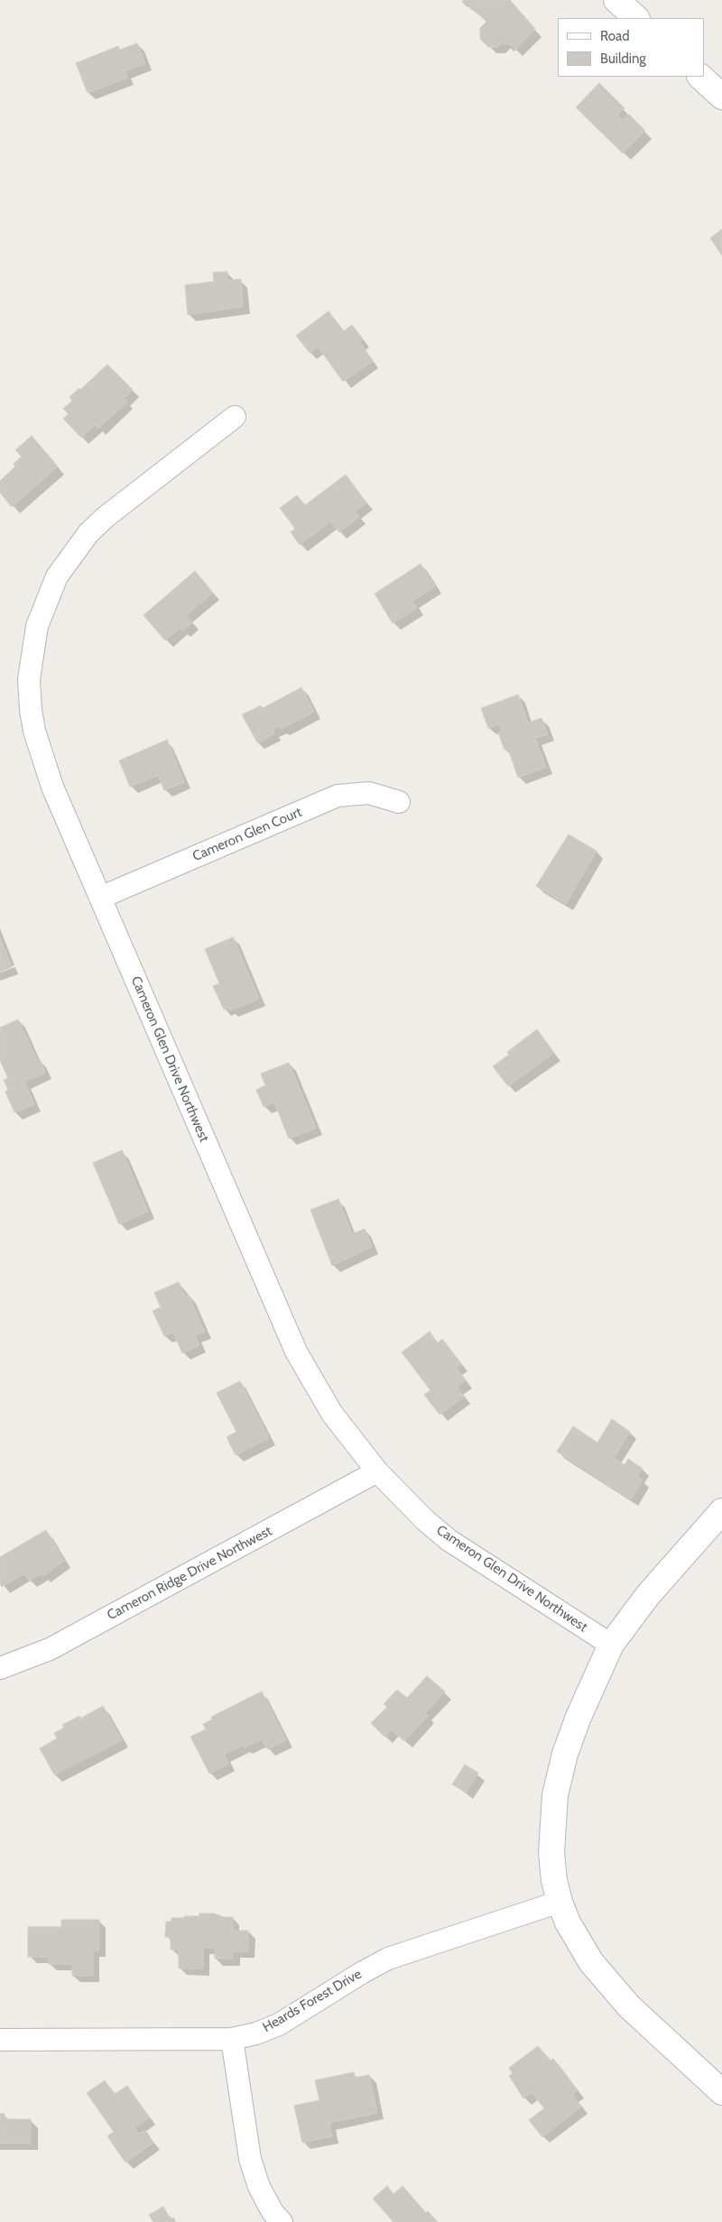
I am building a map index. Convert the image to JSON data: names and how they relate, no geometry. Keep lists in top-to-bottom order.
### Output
{
  "streets": {
    "street": [
      "Cameron Glen Court",
      "Cameron Glen Drive Northwest",
      "Cameron Ridge Drive Northwest",
      "Heards Forest Drive"
    ]
  },
  "crossings": [
    ["Cameron Glen Court", "Cameron Glen Drive Northwest"],
    ["Cameron Glen Drive Northwest", "Cameron Ridge Drive Northwest"]
  ],
  "legend": ["Road", "Building"]
}
